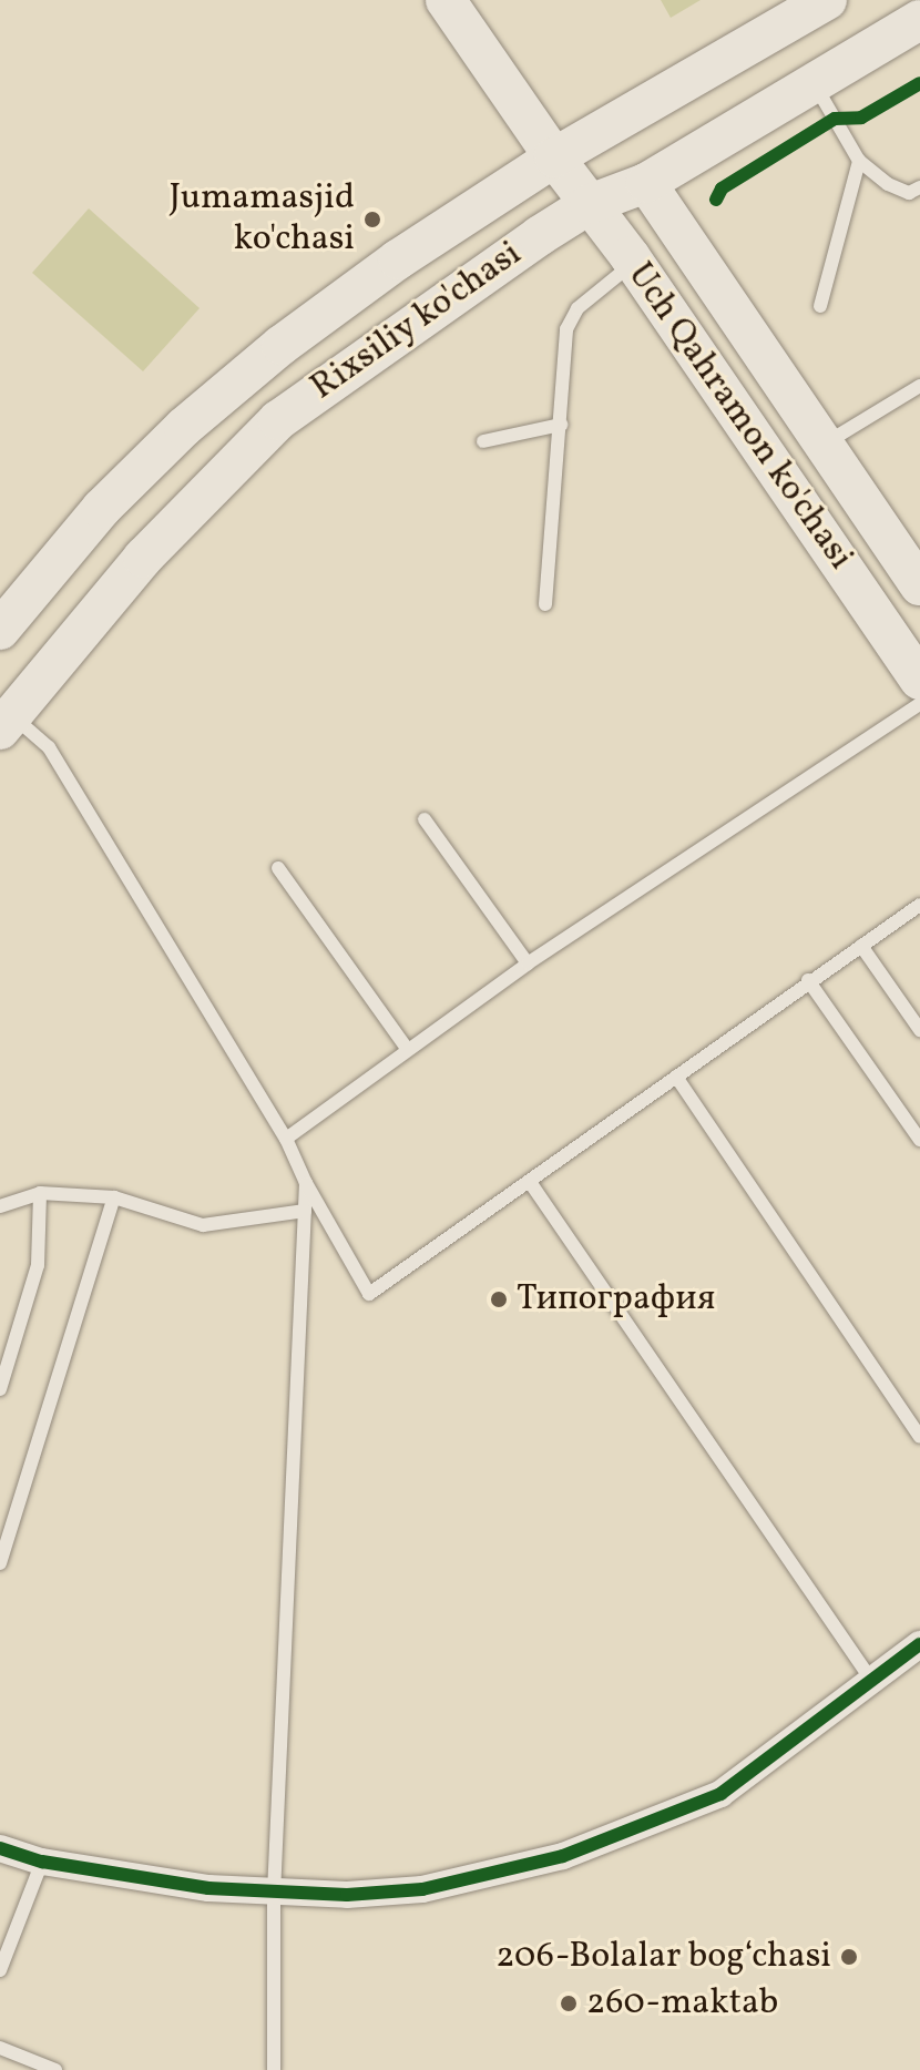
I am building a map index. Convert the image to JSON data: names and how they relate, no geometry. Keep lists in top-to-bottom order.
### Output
{
  "streets": {
    "main road": ["Rixsiliy ko'chasi", "Uch Qahramon ko'chasi"]
  },
  "crossings": [
    ["Rixsiliy ko'chasi", "Uch Qahramon ko'chasi"]
  ],
  "places": [
    "Jumamasjid ko'chasi",
    "Типография",
    "206-Bolalar bogʻchasi",
    "260-maktab"
  ]
}
